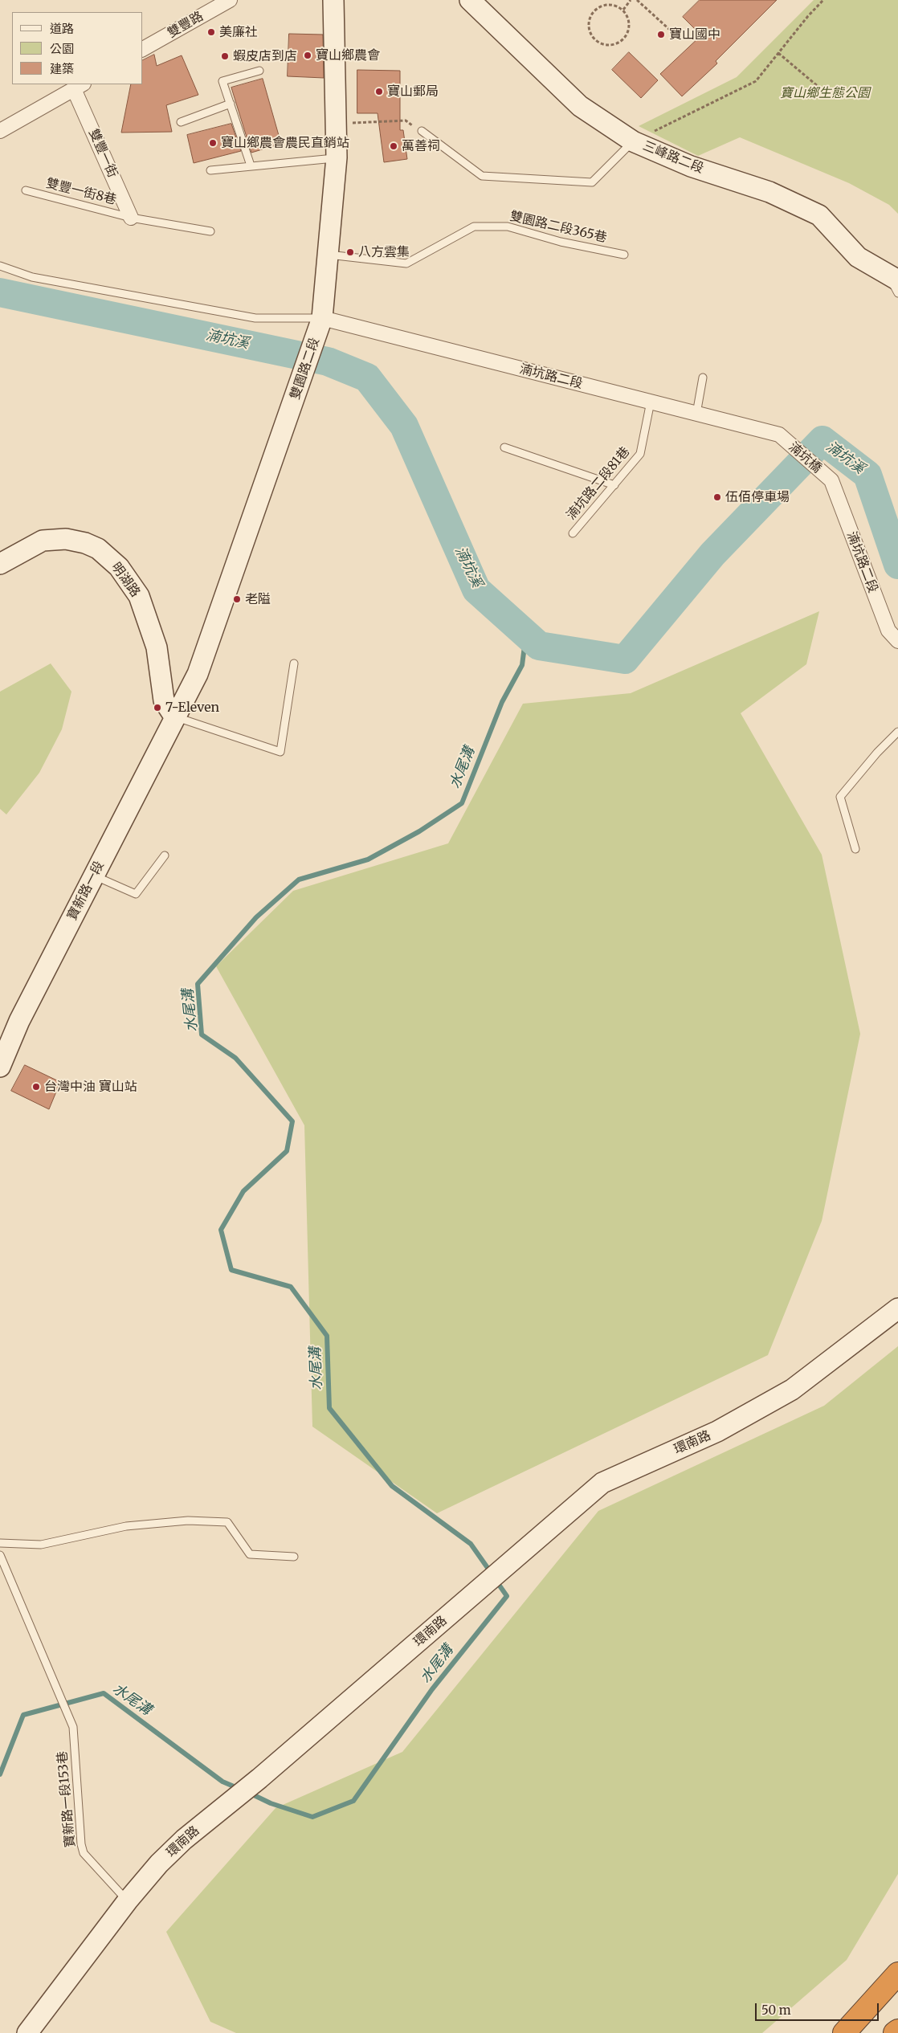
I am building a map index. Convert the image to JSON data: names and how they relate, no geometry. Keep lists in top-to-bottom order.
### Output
{
  "streets": {
    "street": [
      "雙豐路",
      "雙豐一街",
      "三峰路二段",
      "雙園路二段",
      "湳坑路二段",
      "湳坑橋",
      "明湖路",
      "寶新路一段",
      "環南路"
    ],
    "lane": [
      "雙豐一街8巷",
      "雙園路二段365巷",
      "湳坑路二段81巷",
      "寶新路一段153巷"
    ]
  },
  "crossings": [
    ["雙豐一街", "雙豐一街8巷"],
    ["雙園路二段365巷", "雙園路二段"],
    ["雙園路二段", "湳坑路二段"],
    ["雙園路二段", "明湖路"],
    ["雙園路二段", "寶新路一段"],
    ["湳坑路二段", "湳坑橋"],
    ["湳坑路二段", "湳坑路二段81巷"],
    ["明湖路", "寶新路一段"],
    ["環南路", "寶新路一段153巷"]
  ],
  "water": ["湳坑溪", "水尾溝"],
  "parks": ["寶山鄉生態公園"],
  "places": [
    "美廉社",
    "寶山國中",
    "寶山鄉農會",
    "蝦皮店到店",
    "寶山郵局",
    "寶山鄉農會農民直銷站",
    "萬善祠",
    "八方雲集",
    "伍佰停車場",
    "老隘",
    "7-Eleven",
    "台灣中油 寶山站"
  ],
  "legend": ["道路", "公園", "建築"],
  "scale_bar": "50 m"
}
